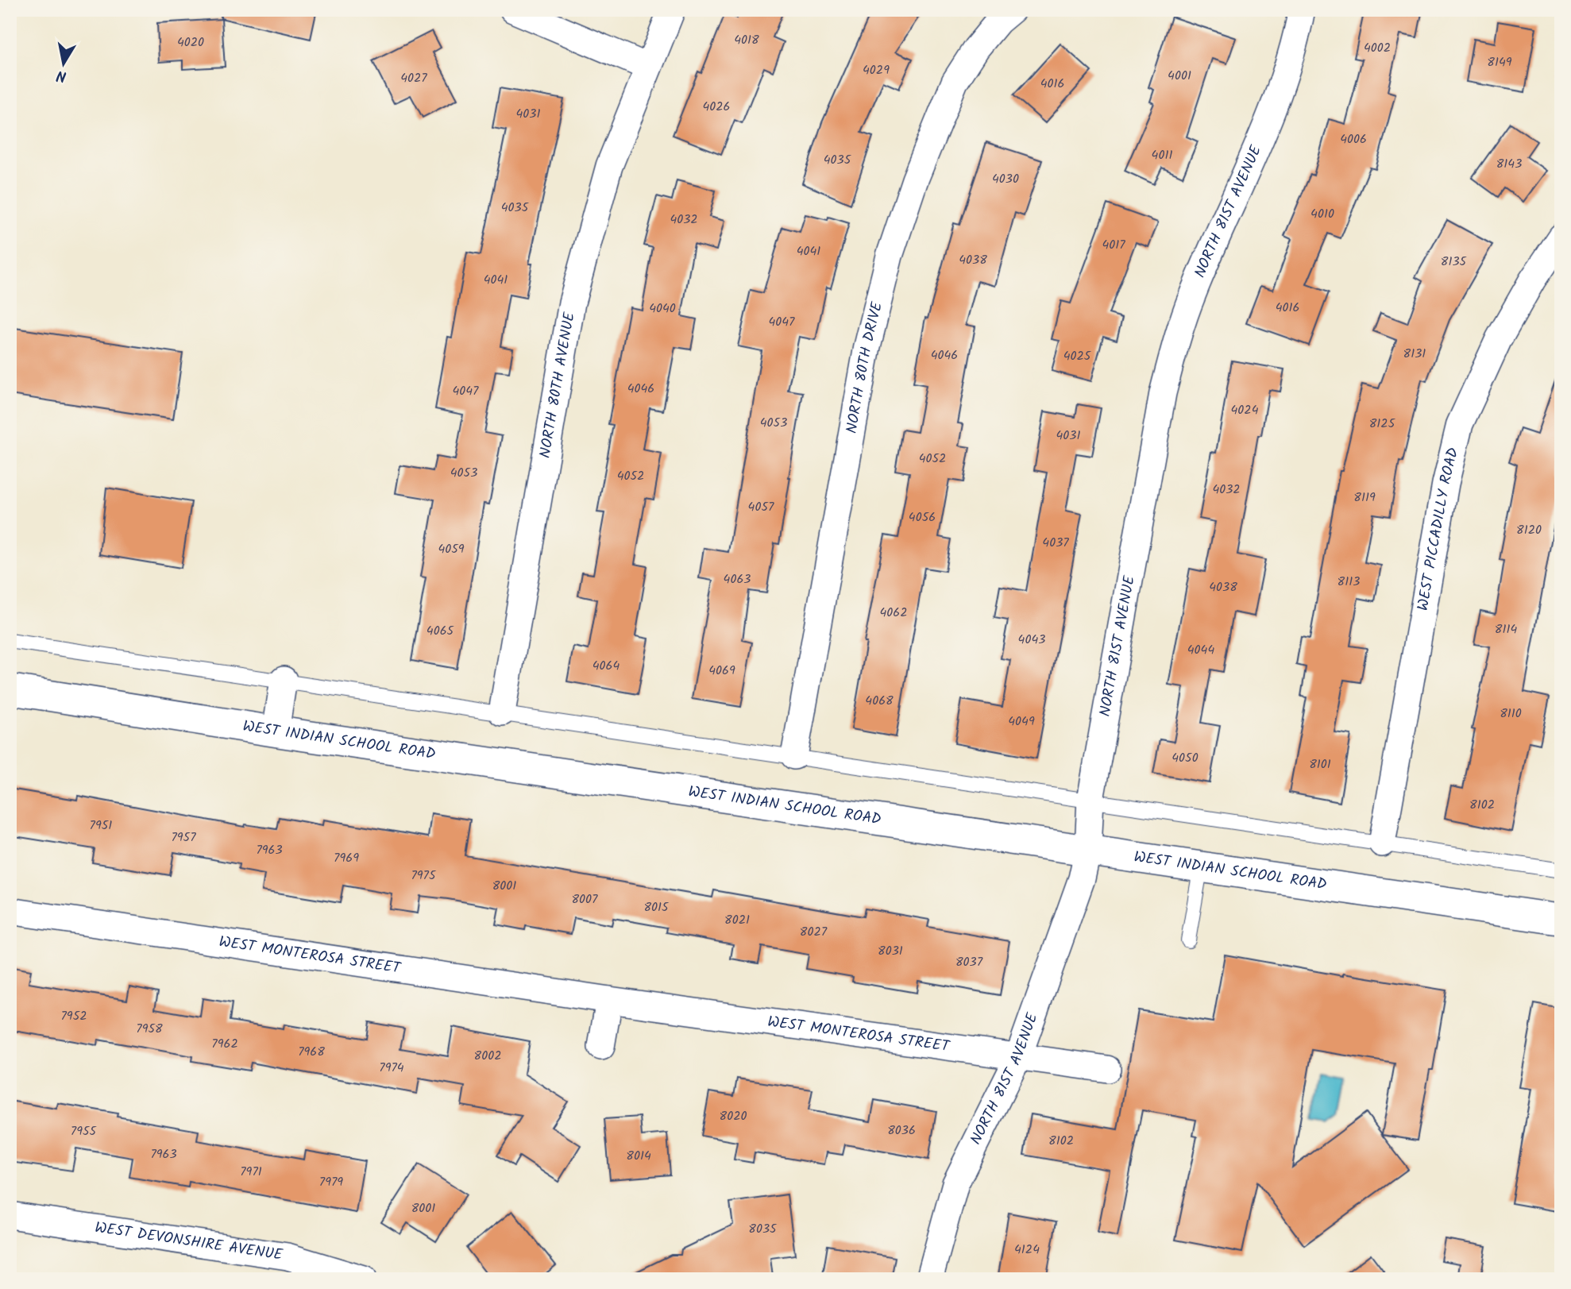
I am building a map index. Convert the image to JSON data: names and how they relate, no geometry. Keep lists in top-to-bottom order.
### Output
{
  "streets": {
    "main road": ["WEST INDIAN SCHOOL ROAD"],
    "street": [
      "NORTH 81ST AVENUE",
      "NORTH 80TH DRIVE",
      "NORTH 80TH AVENUE",
      "WEST PICCADILLY ROAD",
      "WEST MONTEROSA STREET",
      "WEST DEVONSHIRE AVENUE"
    ]
  },
  "crossings": [
    ["NORTH 81ST AVENUE", "WEST INDIAN SCHOOL ROAD"],
    ["NORTH 81ST AVENUE", "WEST MONTEROSA STREET"]
  ],
  "house_numbers": [
    "4018",
    "4020",
    "4002",
    "8149",
    "4029",
    "4001",
    "4027",
    "4016",
    "4026",
    "4031",
    "4006",
    "4011",
    "4035",
    "8143",
    "4030",
    "4035",
    "4010",
    "4032",
    "4017",
    "4041",
    "4038",
    "8135",
    "4041",
    "4016",
    "4040",
    "4047",
    "8131",
    "4046",
    "4025",
    "4046",
    "4047",
    "4024",
    "4053",
    "8125",
    "4031",
    "4052",
    "4053",
    "4052",
    "4032",
    "8119",
    "4057",
    "4056",
    "8120",
    "4037",
    "4059",
    "4063",
    "8113",
    "4038",
    "4062",
    "8114",
    "4065",
    "4043",
    "4044",
    "4064",
    "4069",
    "4068",
    "8110",
    "4049",
    "4050",
    "8101",
    "8102",
    "7951",
    "7957",
    "7963",
    "7969",
    "7975",
    "8001",
    "8007",
    "8015",
    "8021",
    "8027",
    "8031",
    "8037",
    "7952",
    "7958",
    "7962",
    "7968",
    "8002",
    "7974",
    "8020",
    "8036",
    "7955",
    "8102",
    "7963",
    "8014",
    "7971",
    "7979",
    "8001",
    "8035",
    "4124"
  ],
  "north": "bottom"
}
